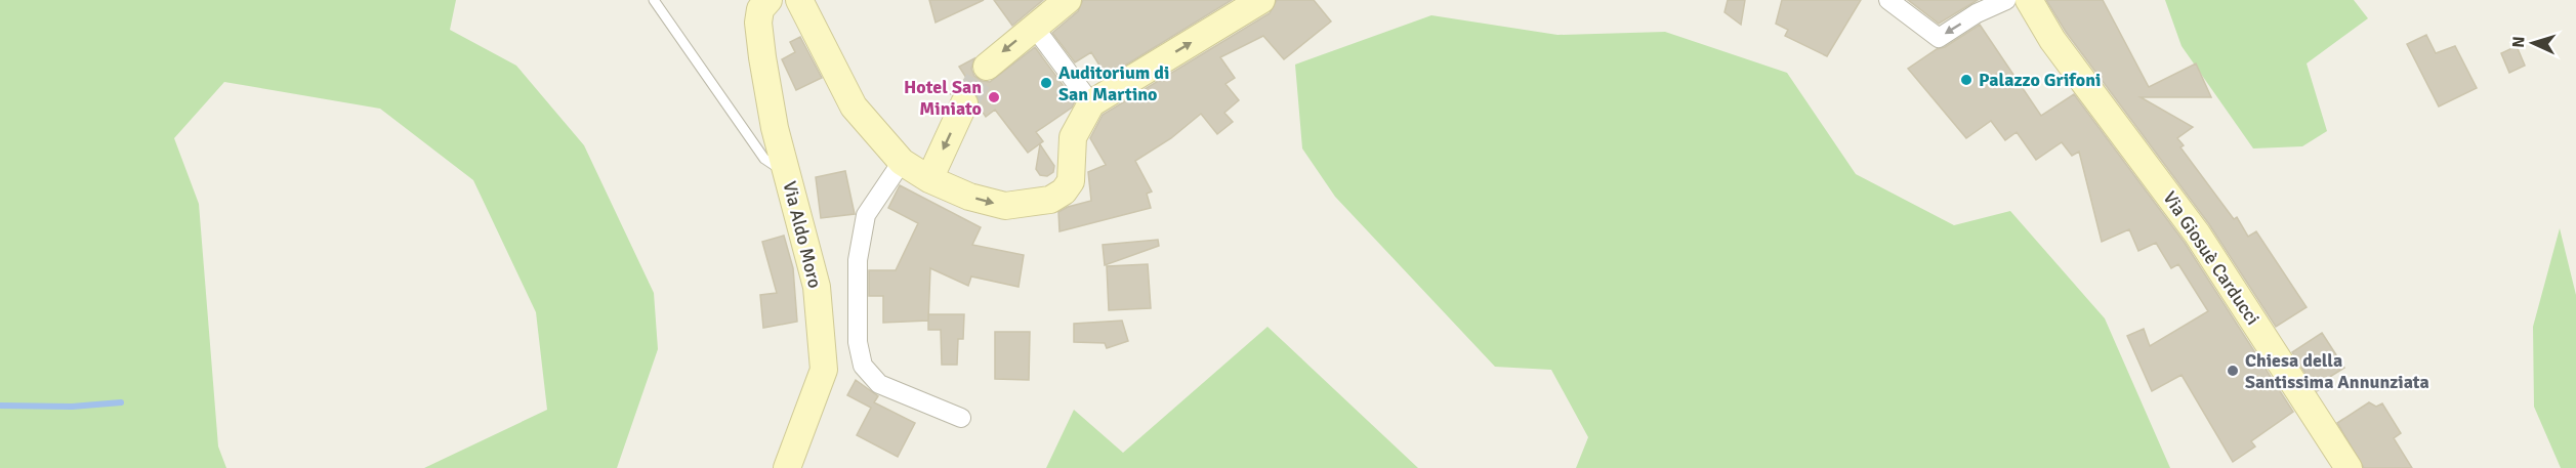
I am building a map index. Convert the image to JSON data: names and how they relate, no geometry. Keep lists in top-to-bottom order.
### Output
{
  "streets": {
    "main road": ["Via Aldo Moro", "Via Giosuè Carducci"]
  },
  "places": [
    "Palazzo Grifoni",
    "Auditorium di San Martino",
    "Hotel San Miniato",
    "Chiesa della Santissima Annunziata"
  ],
  "north": "left"
}
